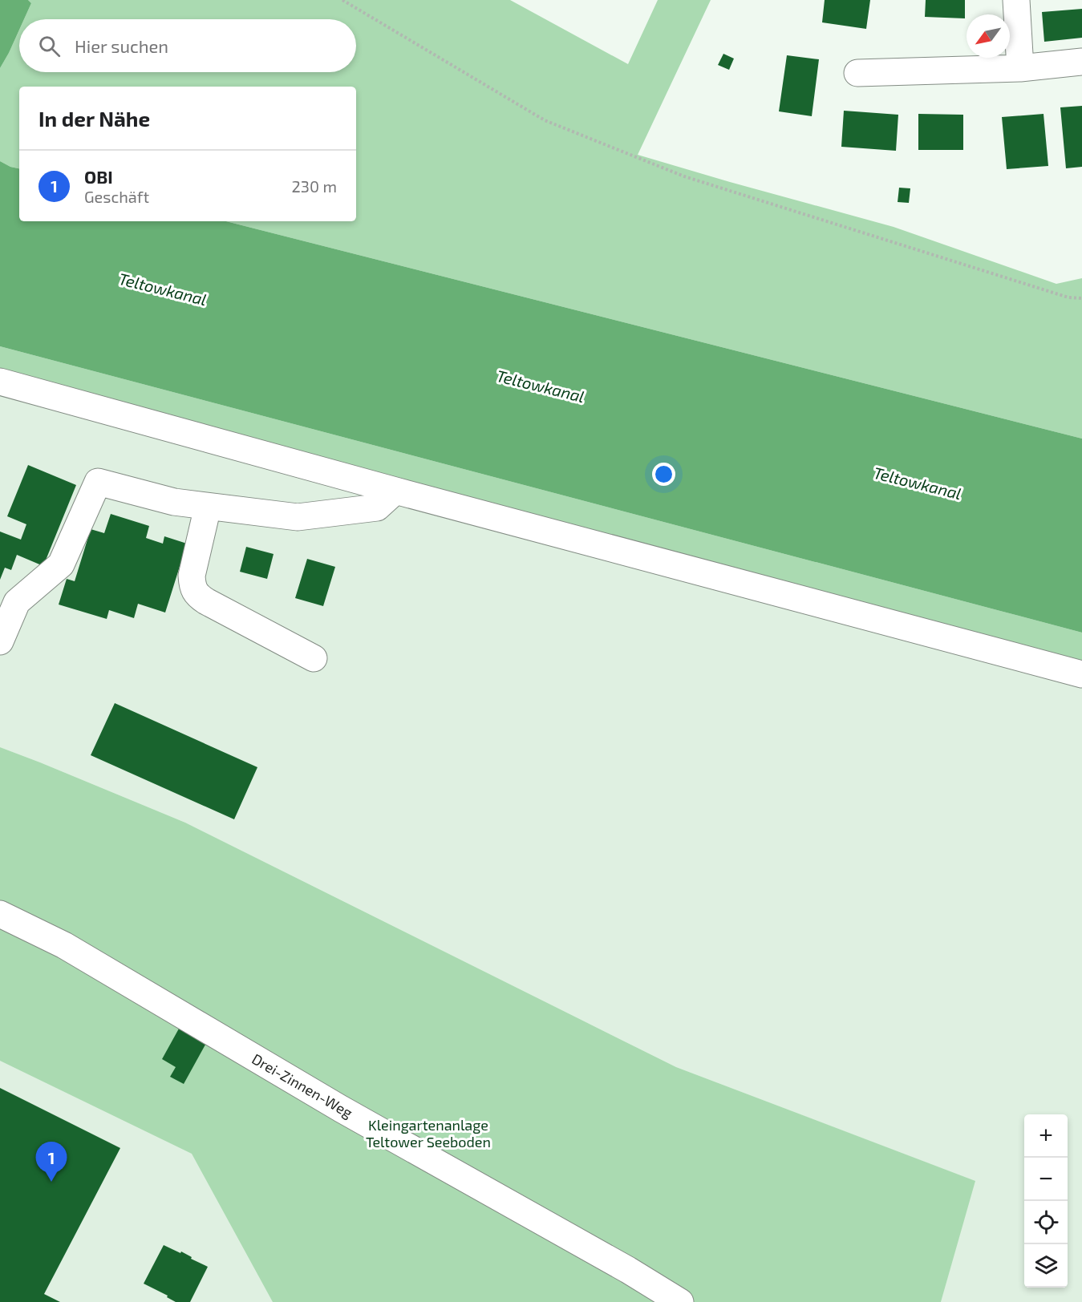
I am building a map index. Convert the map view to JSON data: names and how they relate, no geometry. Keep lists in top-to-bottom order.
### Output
{
  "streets": {
    "street": ["Drei-Zinnen-Weg"]
  },
  "water": ["Teltowkanal"],
  "parks": ["Kleingartenanlage Teltower Seeboden"],
  "north": "bottom left",
  "page": {
    "search": "Hier suchen",
    "heading": "In der Nähe",
    "list": [
      {
        "mark": "1",
        "name": "OBI",
        "note": "Geschäft",
        "value": "230 m"
      }
    ],
    "map_buttons": ["+", "−"],
    "pins": "1"
  }
}
